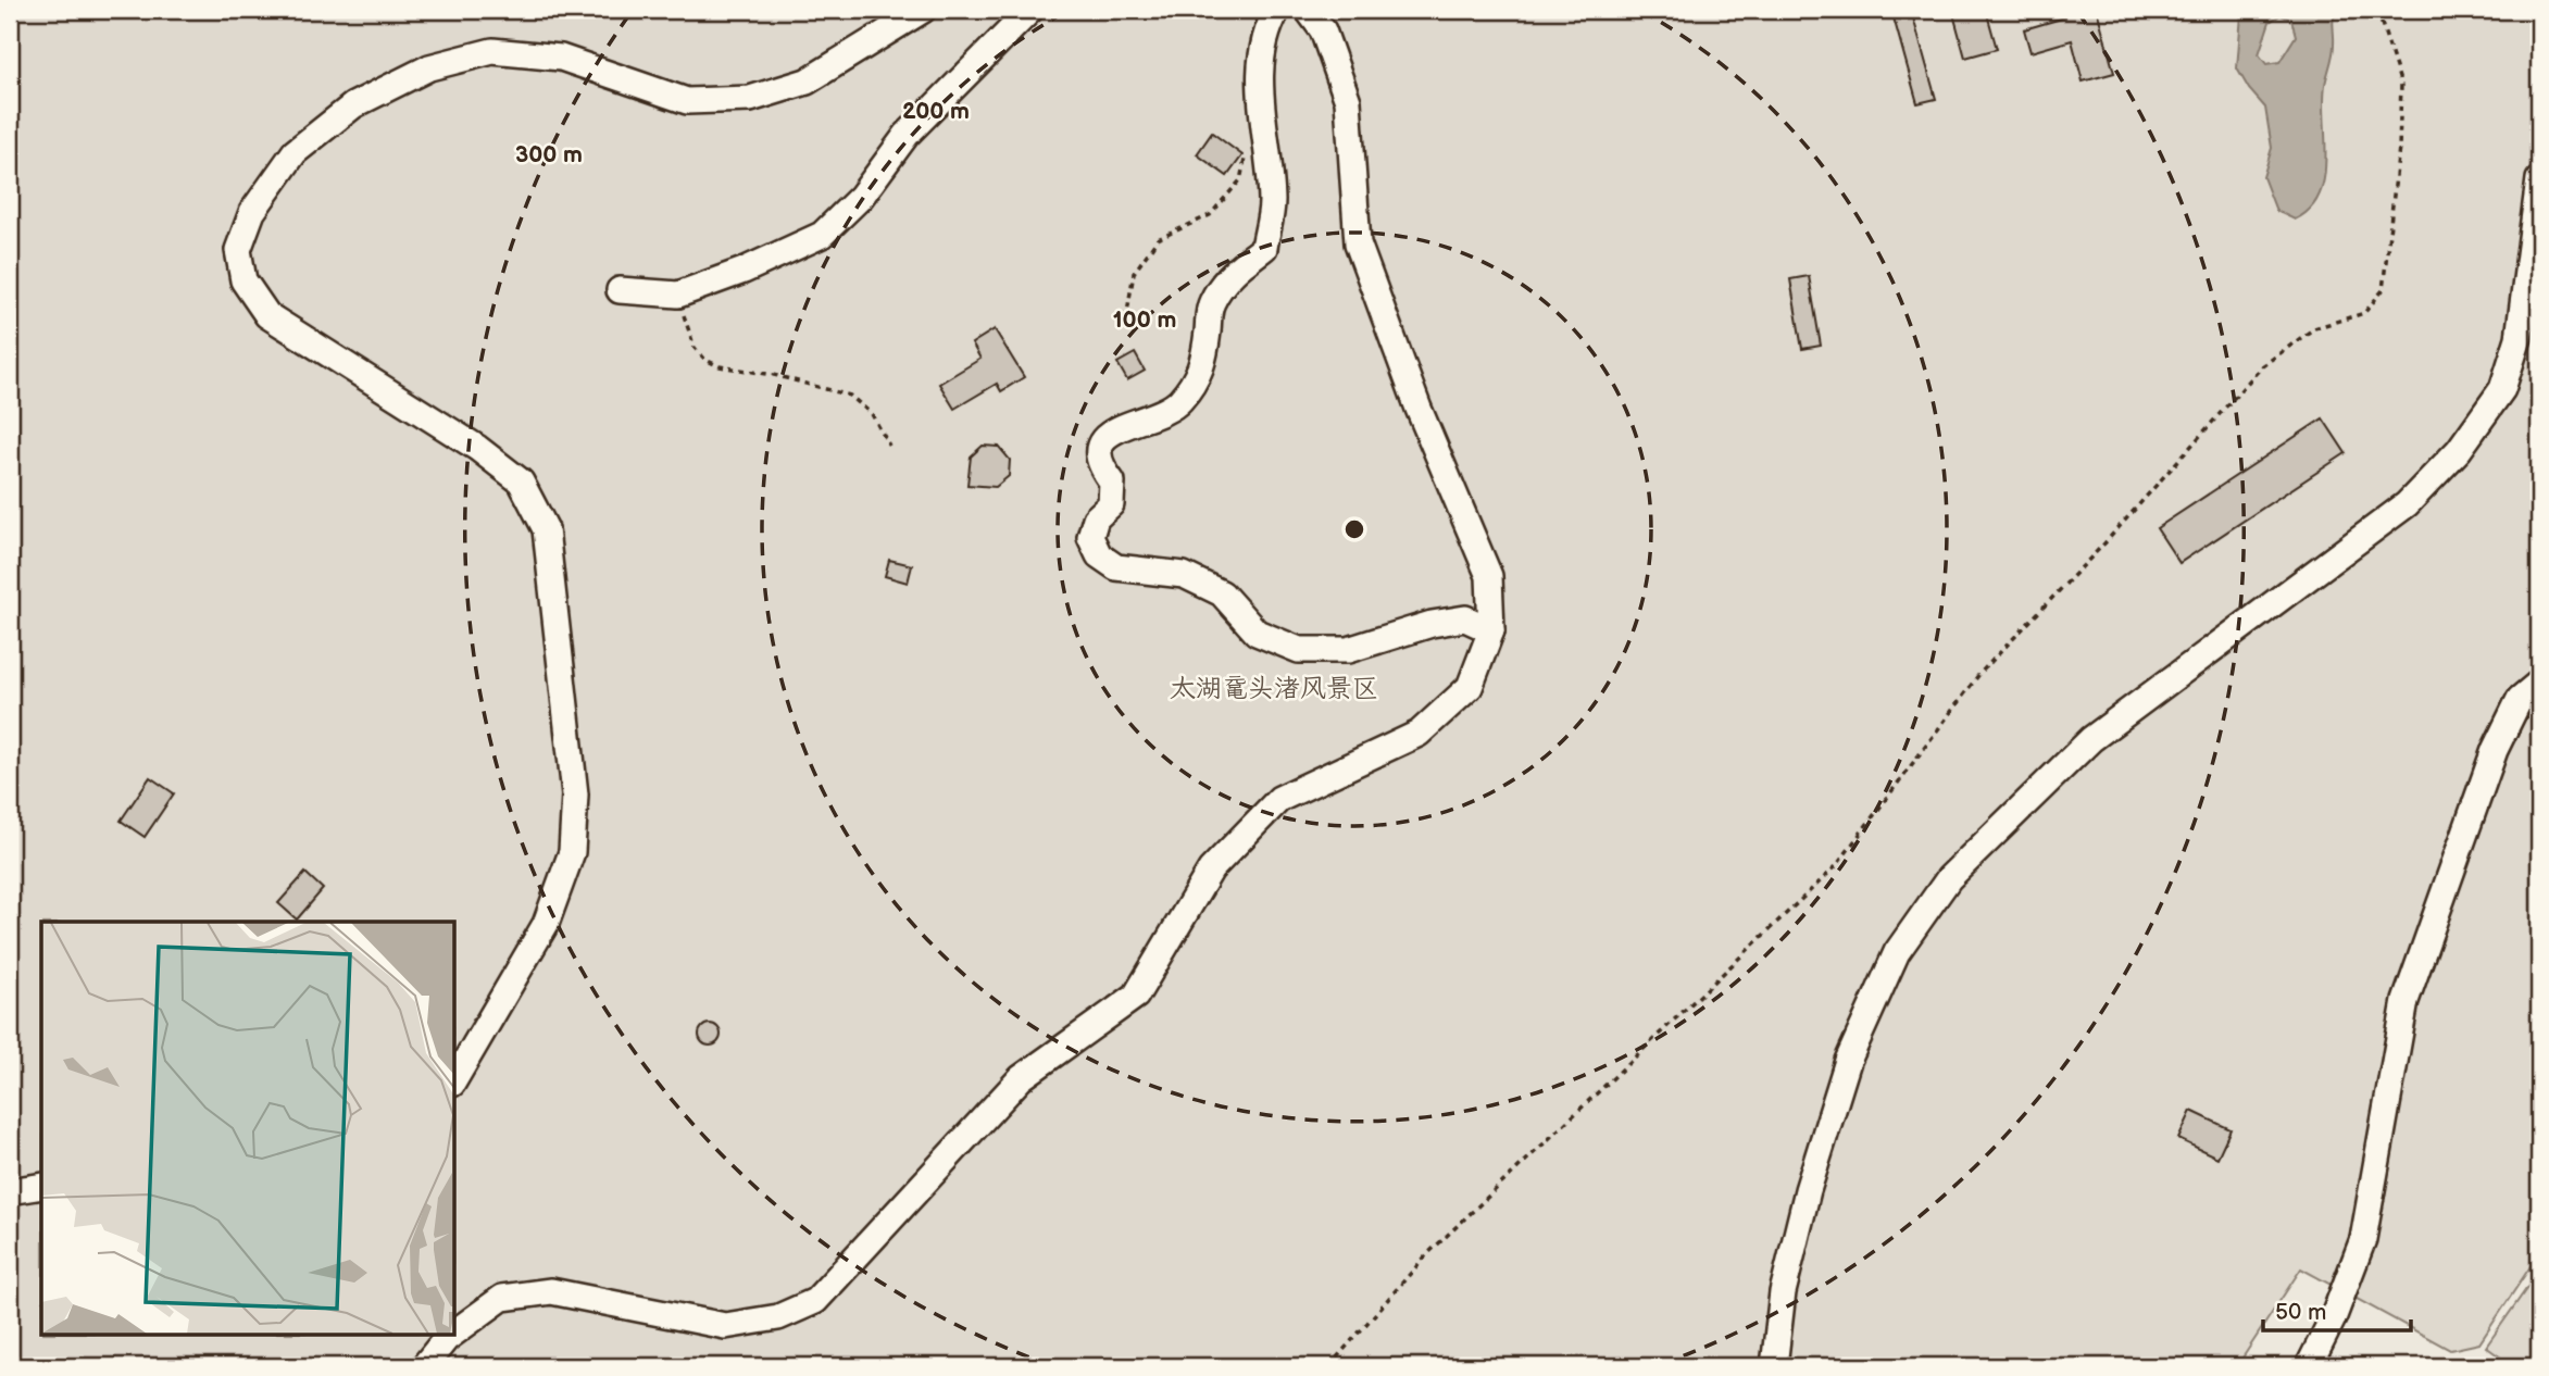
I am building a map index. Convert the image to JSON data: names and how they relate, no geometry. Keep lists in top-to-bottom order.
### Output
{
  "parks": ["太湖鼋头渚风景区"],
  "scale_bar": "50 m",
  "rings": ["200 m", "300 m", "100 m"]
}
